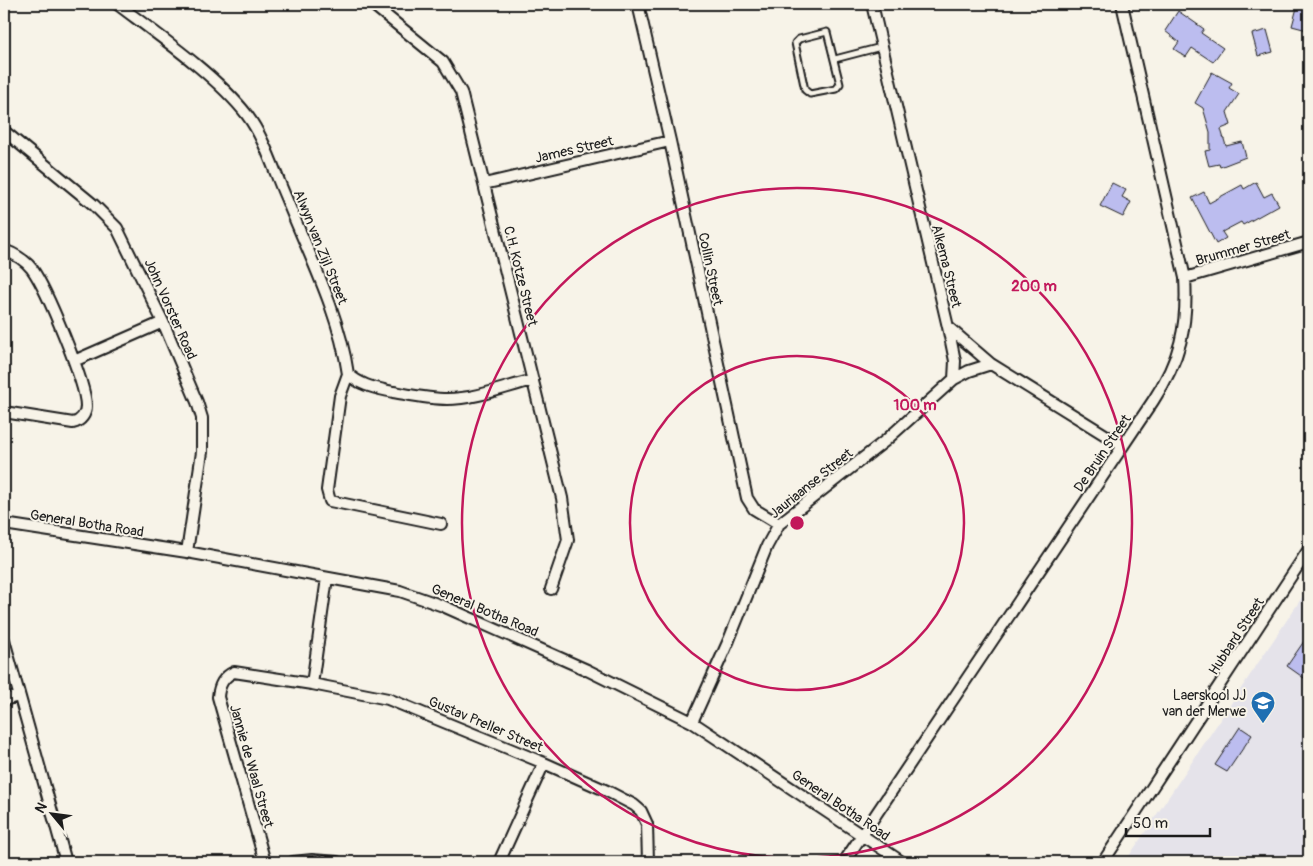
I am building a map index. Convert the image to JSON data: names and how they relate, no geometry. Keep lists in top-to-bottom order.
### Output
{
  "streets": {
    "street": [
      "James Street",
      "Alwyn van Zijl Street",
      "Brummer Street",
      "Alkema Street",
      "Collin Street",
      "C.H. Kotze Street",
      "John Vorster Road",
      "De Bruin Street",
      "Jauriaanse Street",
      "General Botha Road",
      "Hubbard Street",
      "Gustav Preller Street",
      "Jannie de Waal Street"
    ]
  },
  "crossings": [
    ["James Street", "Collin Street"],
    ["James Street", "C.H. Kotze Street"],
    ["Brummer Street", "De Bruin Street"],
    ["Alkema Street", "De Bruin Street"],
    ["Alkema Street", "Jauriaanse Street"],
    ["Collin Street", "Jauriaanse Street"],
    ["John Vorster Road", "General Botha Road"],
    ["De Bruin Street", "General Botha Road"],
    ["Jauriaanse Street", "General Botha Road"],
    ["Gustav Preller Street", "Jannie de Waal Street"]
  ],
  "places": {
    "school or university": ["Laerskool JJ van der Merwe"]
  },
  "scale_bar": "50 m",
  "north": "top left",
  "rings": ["200 m", "100 m"]
}
